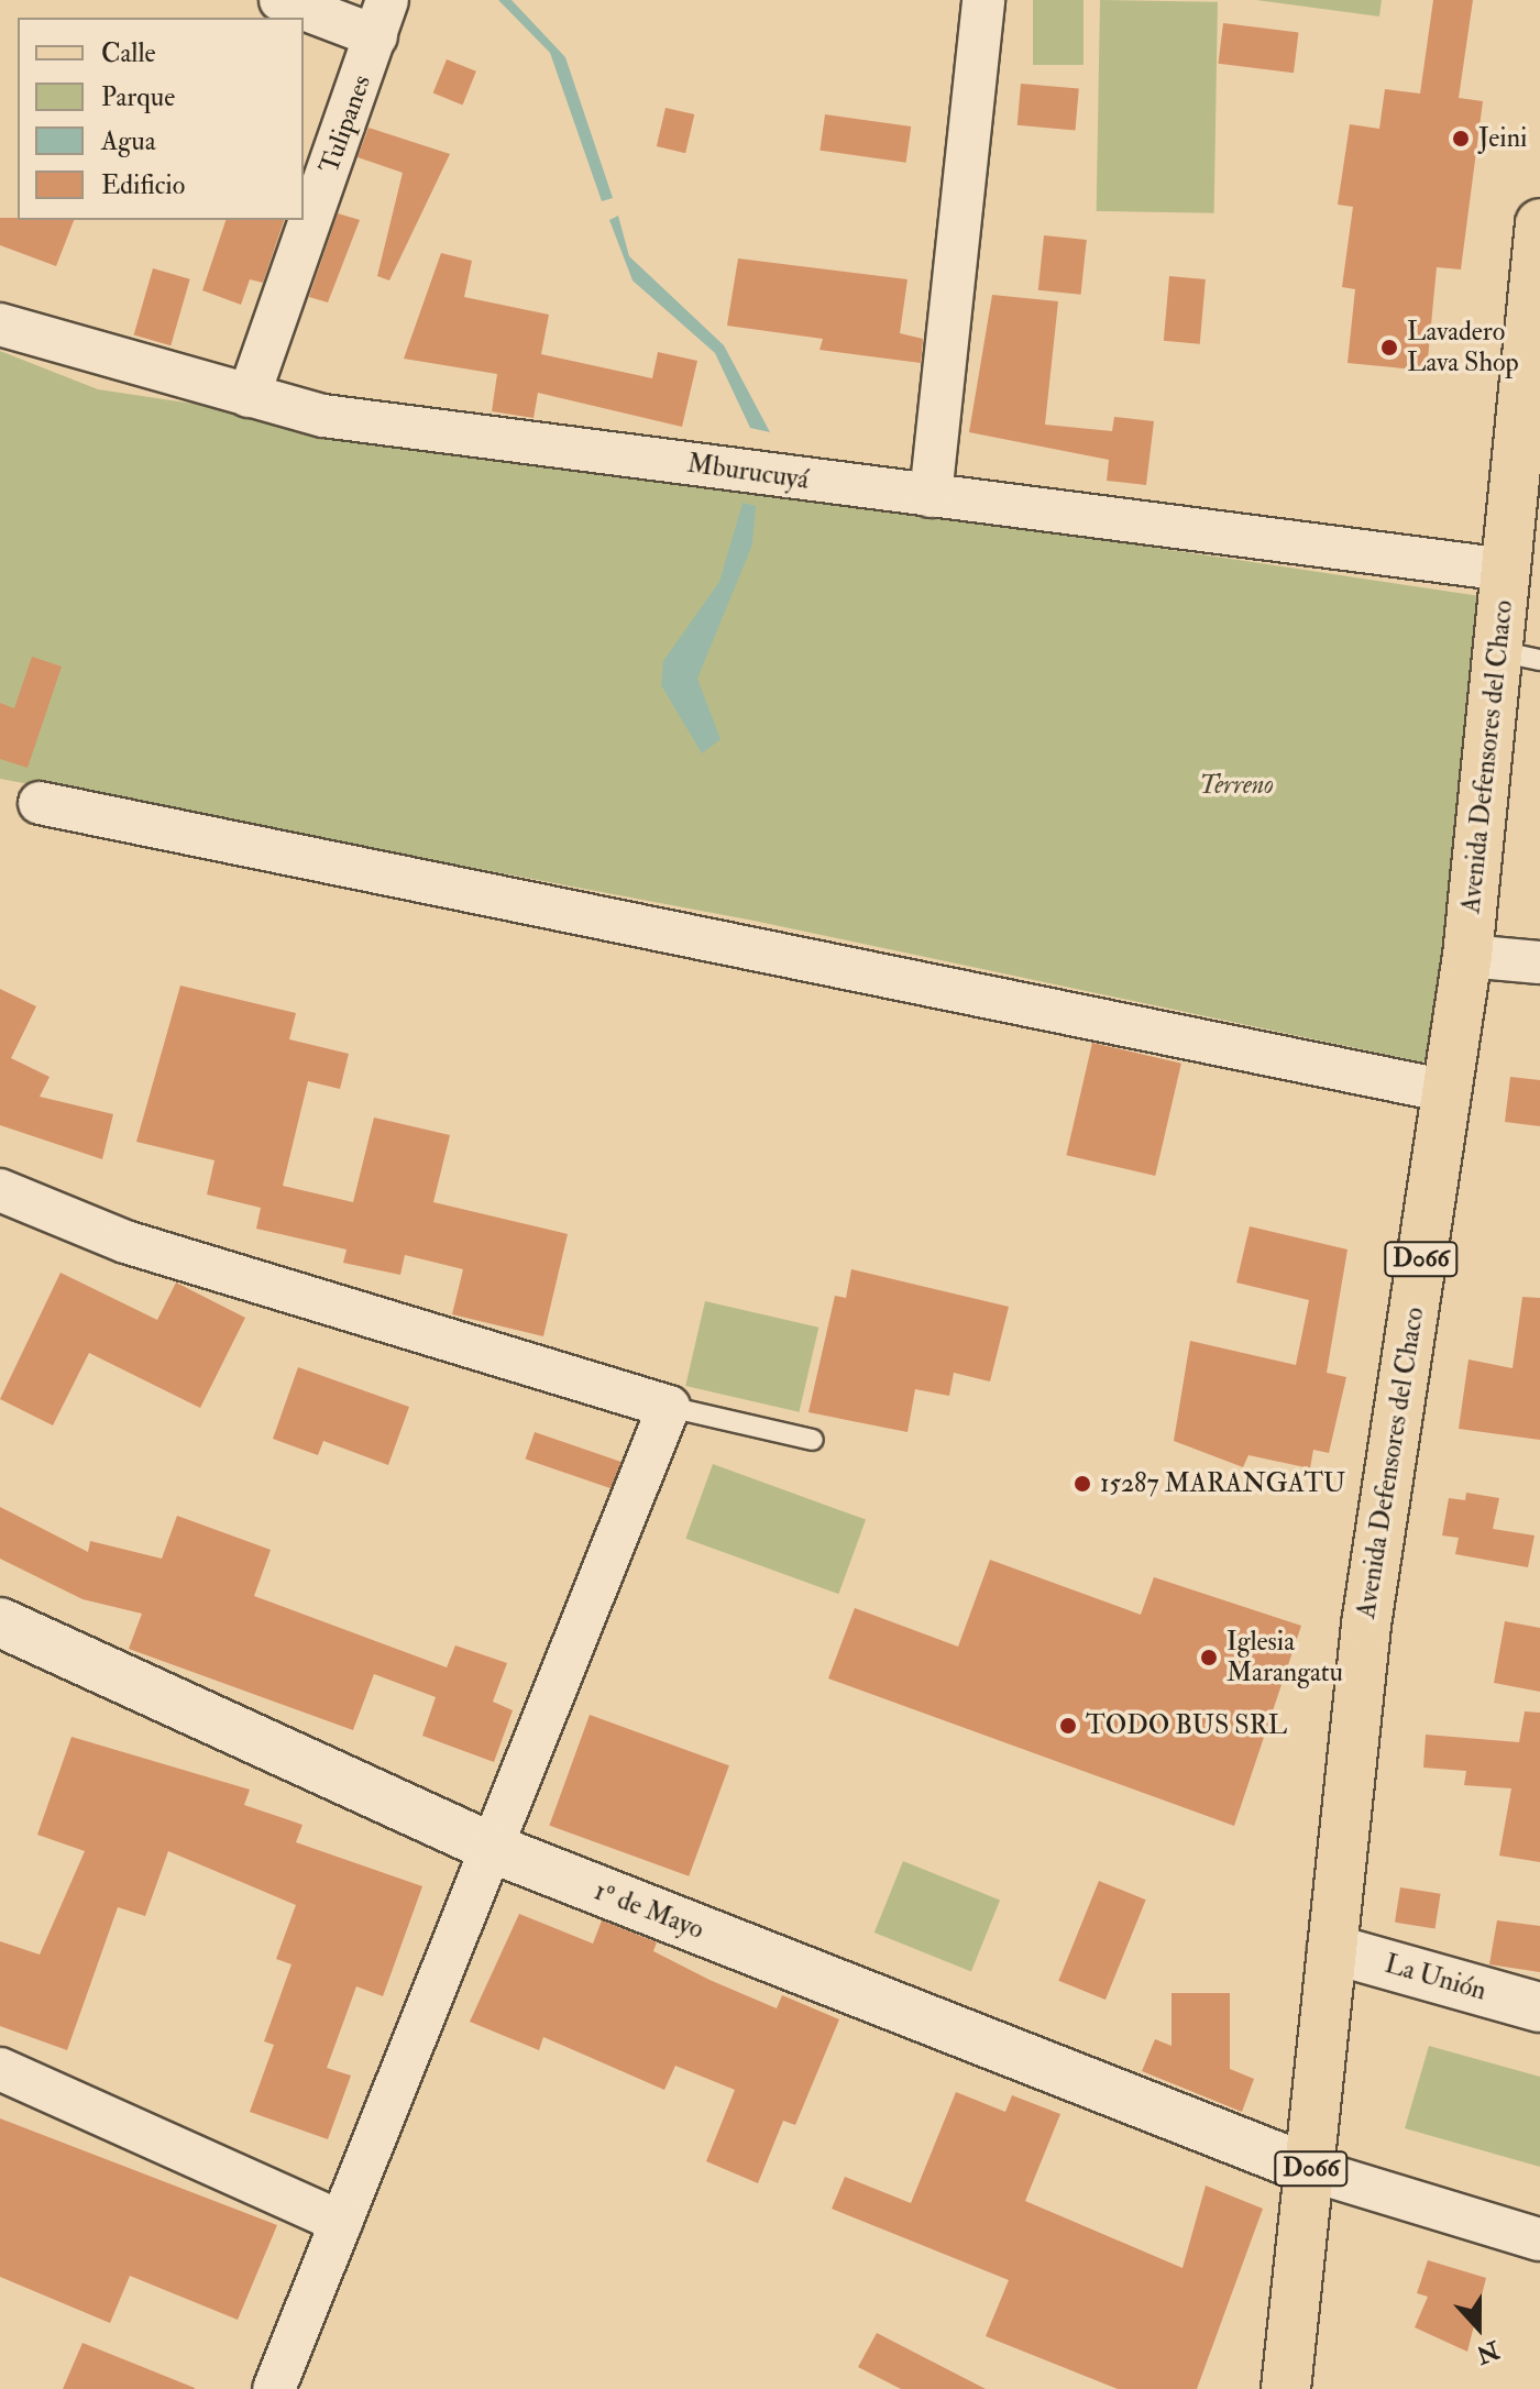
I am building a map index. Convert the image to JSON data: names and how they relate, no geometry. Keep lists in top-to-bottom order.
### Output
{
  "streets": {
    "main road": ["Avenida Defensores del Chaco", "D066"],
    "street": [
      "Tulipanes",
      "Mburucuyá",
      "1º de Mayo",
      "La Unión"
    ]
  },
  "crossings": [
    ["Tulipanes", "Mburucuyá"],
    ["Mburucuyá", "Avenida Defensores del Chaco"],
    ["Avenida Defensores del Chaco", "1º de Mayo"],
    ["Avenida Defensores del Chaco", "La Unión"]
  ],
  "parks": ["Terreno"],
  "places": [
    "Jeini",
    "Lavadero Lava Shop",
    "15287 MARANGATU",
    "Iglesia Marangatu",
    "TODO BUS SRL"
  ],
  "legend": [
    "Calle",
    "Parque",
    "Agua",
    "Edificio"
  ],
  "north": "bottom"
}
